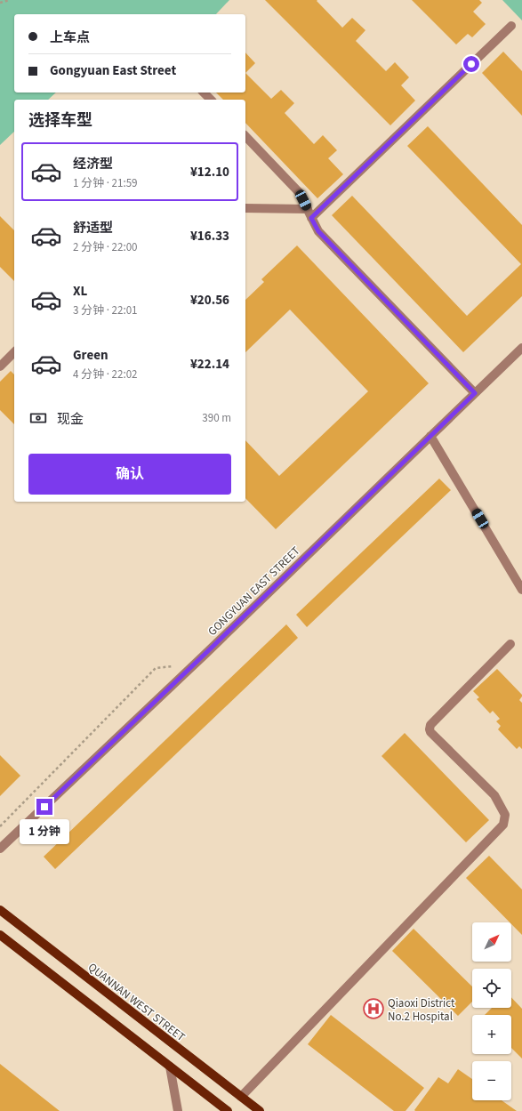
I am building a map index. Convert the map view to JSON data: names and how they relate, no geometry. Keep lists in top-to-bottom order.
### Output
{
  "streets": {
    "main road": ["QUANNAN WEST STREET"],
    "street": ["GONGYUAN EAST STREET"]
  },
  "places": {
    "hospital": ["Qiaoxi District No.2 Hospital"]
  },
  "north": "top right",
  "page": {
    "banner": ["上车点", "Gongyuan East Street"],
    "heading": "选择车型",
    "list": [
      {
        "name": "经济型",
        "note": "1 分钟 · 21:59",
        "value": "¥12.10"
      },
      {
        "name": "舒适型",
        "note": "2 分钟 · 22:00",
        "value": "¥16.33"
      },
      {
        "name": "XL",
        "note": "3 分钟 · 22:01",
        "value": "¥20.56"
      },
      {
        "name": "Green",
        "note": "4 分钟 · 22:02",
        "value": "¥22.14"
      }
    ],
    "pay": ["现金", "390 m"],
    "buttons": "确认",
    "bubble": "1 分钟",
    "map_buttons": ["+", "−"]
  }
}
